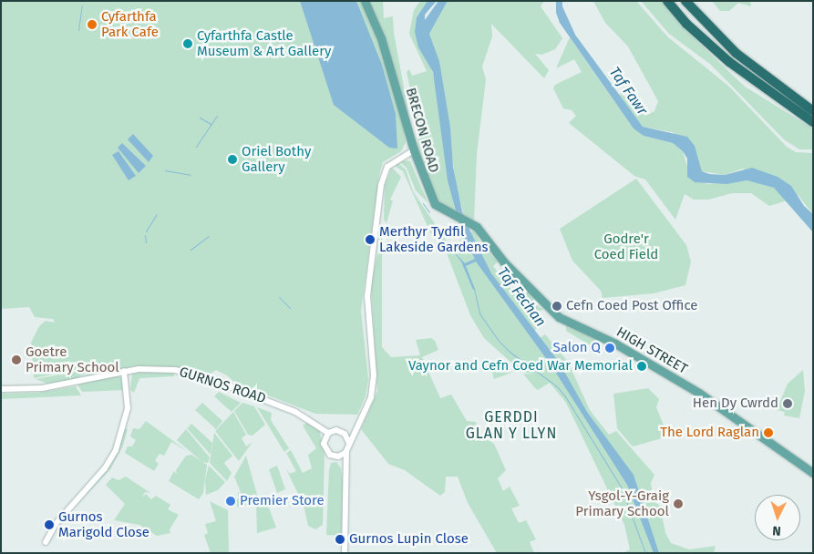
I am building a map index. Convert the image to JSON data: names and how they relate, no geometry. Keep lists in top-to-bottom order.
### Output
{
  "streets": {
    "main road": ["BRECON ROAD", "HIGH STREET"],
    "street": ["GURNOS ROAD"]
  },
  "crossings": [
    ["BRECON ROAD", "HIGH STREET"]
  ],
  "districts": ["GERDDI GLAN Y LLYN"],
  "water": ["Taf Fawr", "Taf Fechan"],
  "parks": ["Godre'r Coed Field"],
  "places": [
    "Cyfarthfa Park Cafe",
    "Cyfarthfa Castle Museum & Art Gallery",
    "Oriel Bothy Gallery",
    "Merthyr Tydfil Lakeside Gardens",
    "Cefn Coed Post Office",
    "Salon Q",
    "Goetre Primary School",
    "Vaynor and Cefn Coed War Memorial",
    "Hen Dy Cwrdd",
    "The Lord Raglan",
    "Premier Store",
    "Ysgol-Y-Graig Primary School",
    "Gurnos Marigold Close",
    "Gurnos Lupin Close"
  ],
  "north": "bottom"
}
